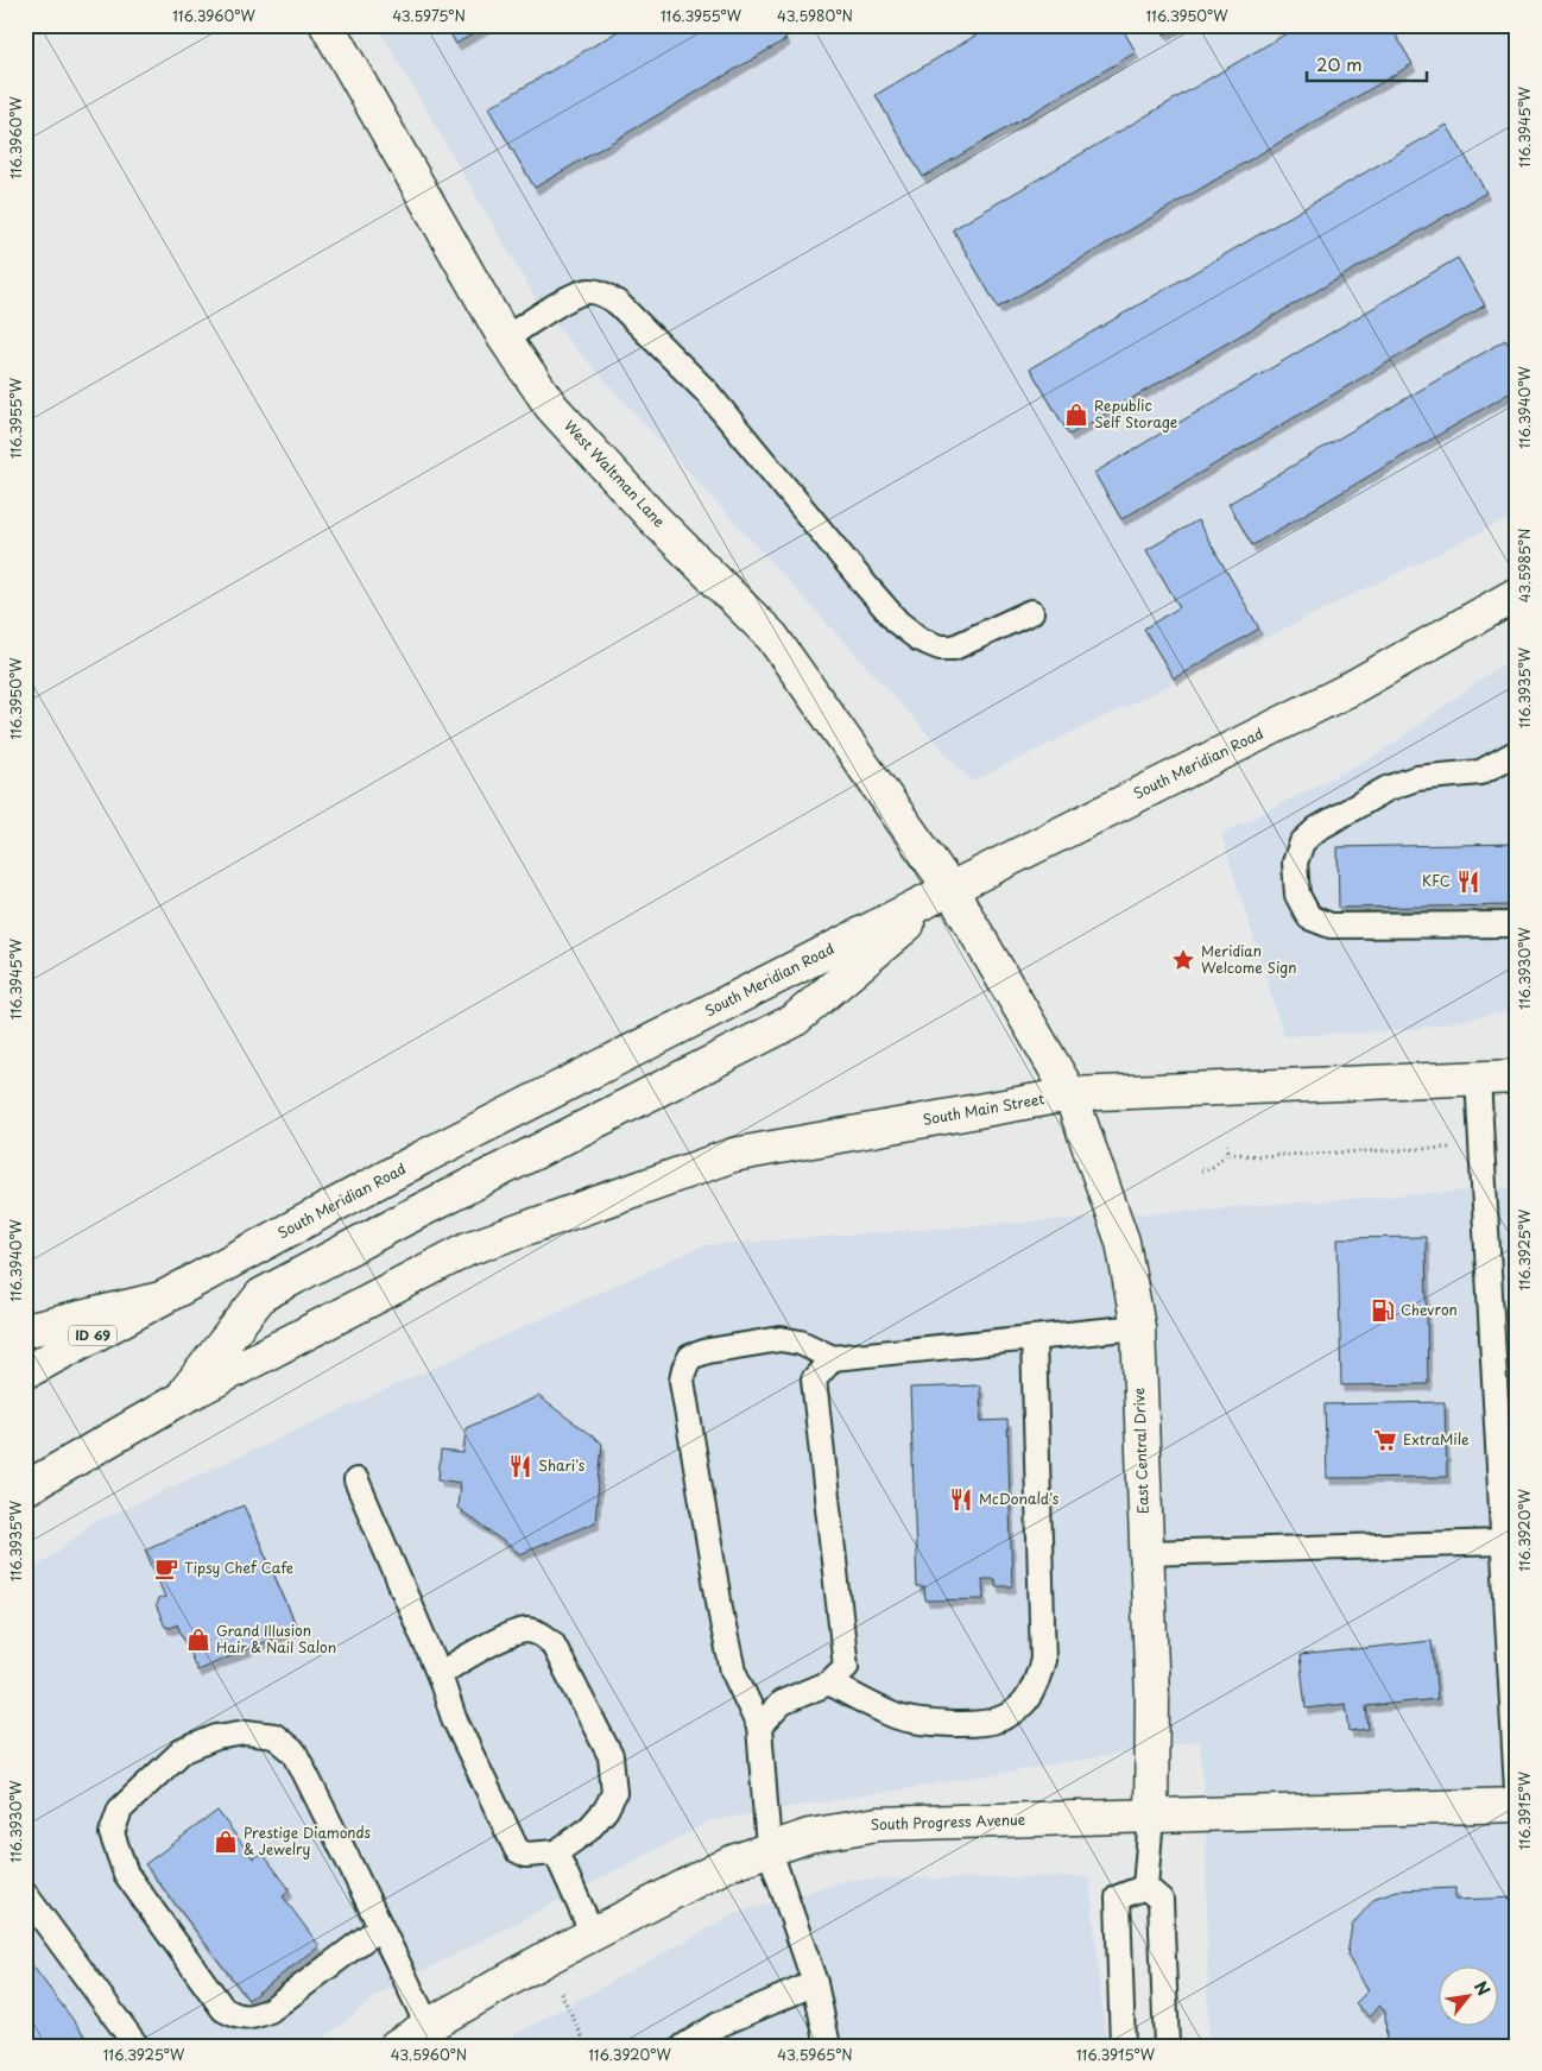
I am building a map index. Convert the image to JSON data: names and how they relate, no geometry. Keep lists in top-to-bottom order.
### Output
{
  "streets": {
    "main road": [
      "West Waltman Lane",
      "South Meridian Road",
      "South Main Street",
      "ID 69",
      "East Central Drive",
      "South Progress Avenue"
    ]
  },
  "crossings": [
    ["West Waltman Lane", "South Meridian Road"],
    ["West Waltman Lane", "South Main Street"],
    ["West Waltman Lane", "East Central Drive"],
    ["South Main Street", "East Central Drive"],
    ["East Central Drive", "South Progress Avenue"]
  ],
  "places": {
    "shop": ["Republic Self Storage", "Grand Illusion Hair & Nail Salon", "Prestige Diamonds & Jewelry"],
    "restaurant": ["KFC", "Shari's", "McDonald's"],
    "place": ["Meridian Welcome Sign"],
    "fuel station": ["Chevron"],
    "supermarket": ["ExtraMile"],
    "cafe": ["Tipsy Chef Cafe"]
  },
  "scale_bar": "20 m",
  "north": "top right",
  "coordinates": [
    "116.3960°W",
    "43.5975°N",
    "116.3955°W",
    "43.5980°N",
    "116.3950°W",
    "116.3945°W",
    "116.3940°W",
    "43.5985°N",
    "116.3935°W",
    "116.3930°W",
    "116.3925°W",
    "116.3920°W",
    "116.3915°W",
    "43.5960°N",
    "43.5965°N"
  ]
}
